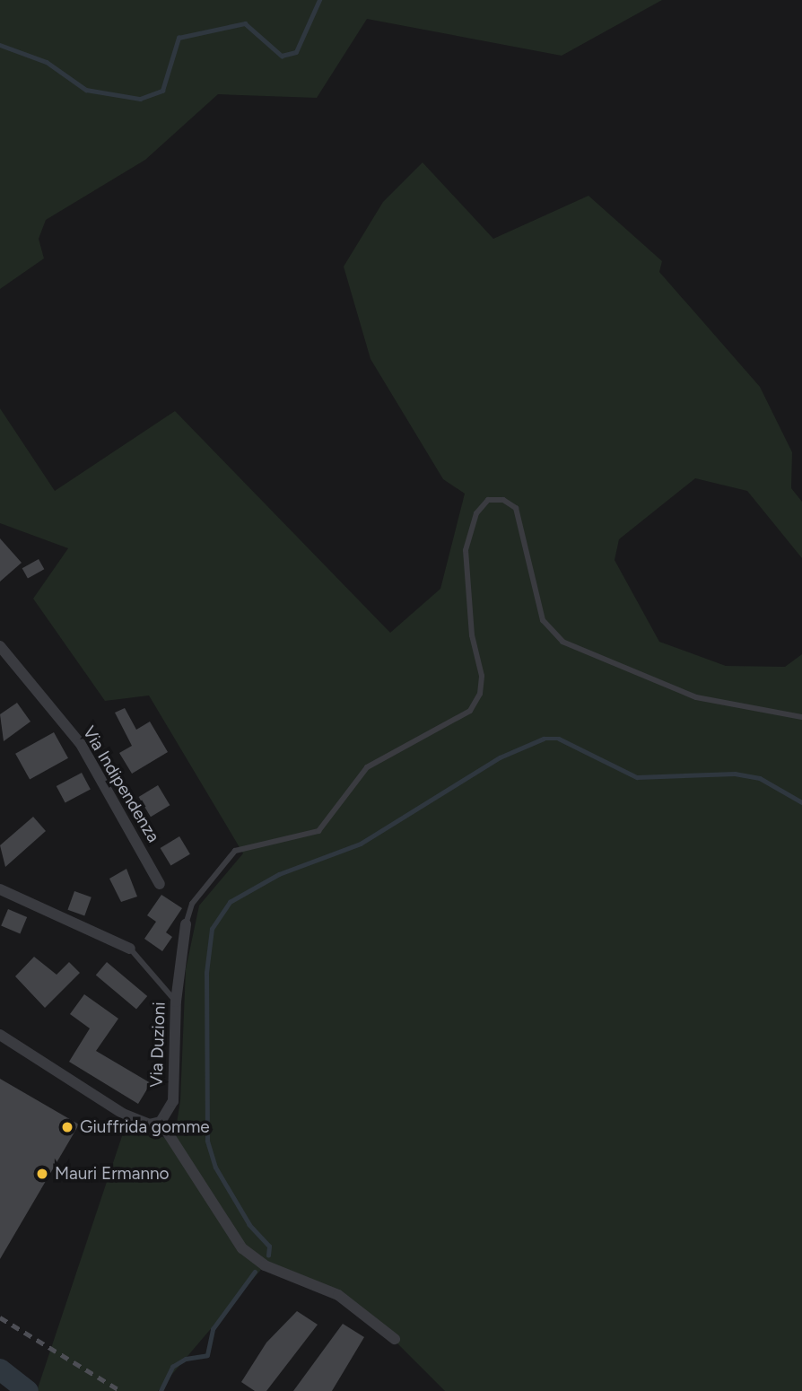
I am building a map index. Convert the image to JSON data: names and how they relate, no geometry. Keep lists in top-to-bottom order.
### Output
{
  "streets": {
    "street": ["Via Indipendenza", "Via Duzioni"]
  },
  "places": ["Giuffrida gomme", "Mauri Ermanno"]
}
